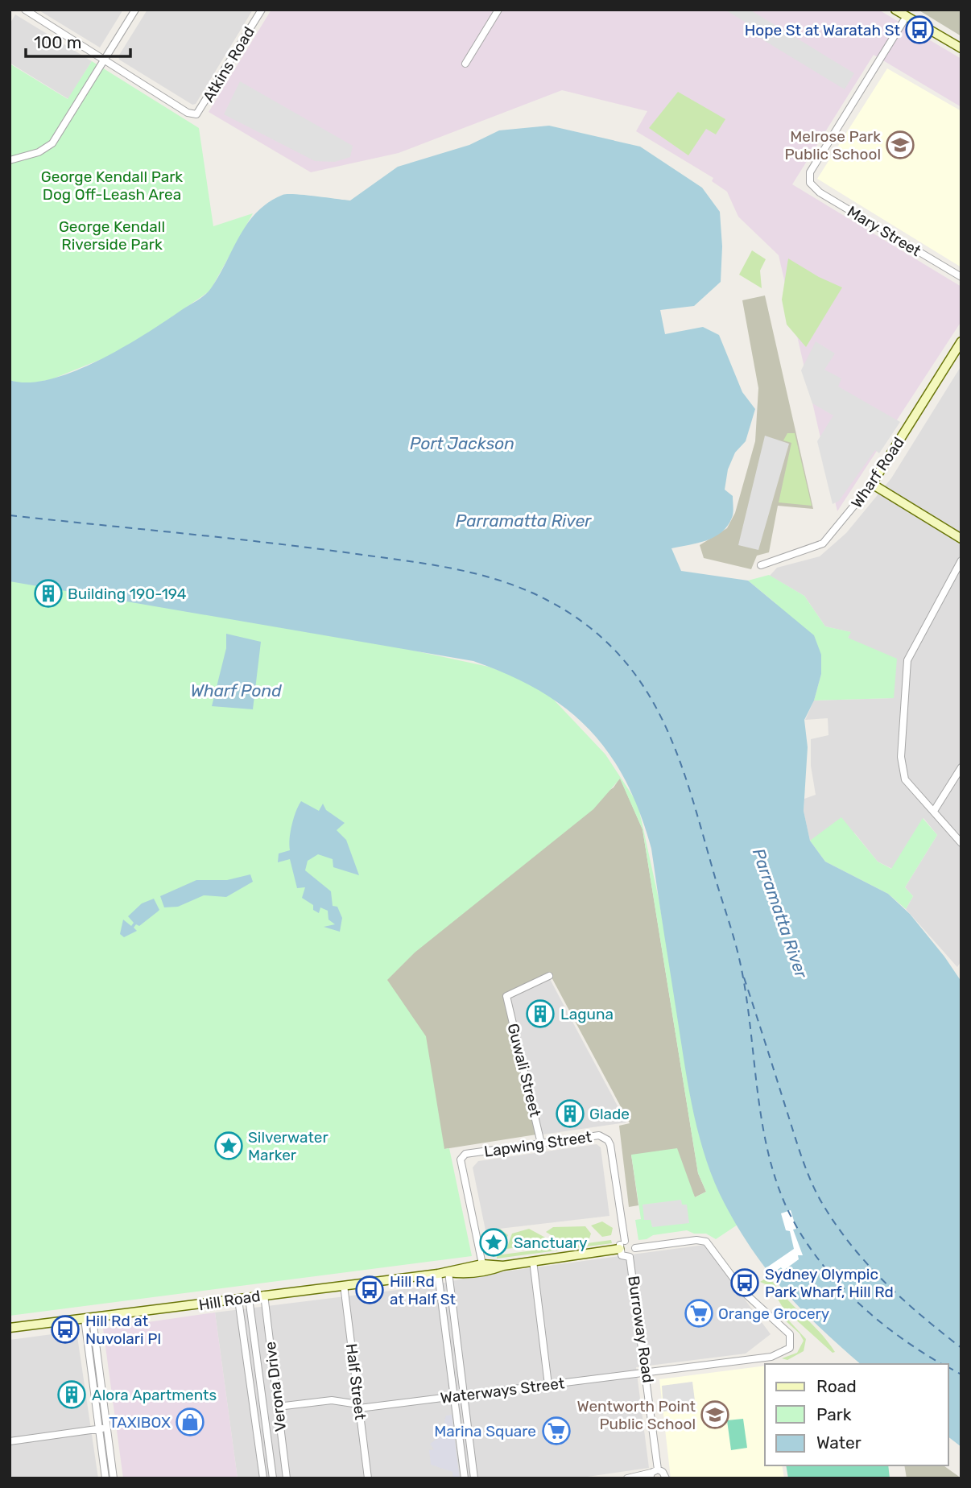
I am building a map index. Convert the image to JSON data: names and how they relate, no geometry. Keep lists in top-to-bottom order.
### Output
{
  "streets": {
    "street": [
      "Atkins Road",
      "Mary Street",
      "Wharf Road",
      "Guwali Street",
      "Lapwing Street",
      "Hill Road",
      "Burroway Road",
      "Half Street",
      "Verona Drive",
      "Waterways Street"
    ]
  },
  "crossings": [
    ["Guwali Street", "Lapwing Street"],
    ["Lapwing Street", "Hill Road"],
    ["Lapwing Street", "Burroway Road"],
    ["Lapwing Street", "Waterways Street"],
    ["Hill Road", "Burroway Road"],
    ["Hill Road", "Half Street"],
    ["Hill Road", "Verona Drive"],
    ["Hill Road", "Waterways Street"],
    ["Burroway Road", "Waterways Street"],
    ["Half Street", "Waterways Street"],
    ["Verona Drive", "Waterways Street"]
  ],
  "water": ["Port Jackson", "Parramatta River", "Wharf Pond"],
  "parks": ["George Kendall Park Dog Off-Leash Area", "George Kendall Riverside Park"],
  "places": {
    "bus stop": [
      "Hope St at Waratah St",
      "Sydney Olympic Park Wharf, Hill Rd",
      "Hill Rd at Half St",
      "Hill Rd at Nuvolari Pl"
    ],
    "school or university": ["Melrose Park Public School", "Wentworth Point Public School"],
    "building": [
      "Building 190-194",
      "Laguna",
      "Glade",
      "Alora Apartments"
    ],
    "place": ["Silverwater Marker", "Sanctuary"],
    "supermarket": ["Orange Grocery", "Marina Square"],
    "shop": ["TAXIBOX"]
  },
  "legend": ["Road", "Park", "Water"],
  "scale_bar": "100 m"
}
